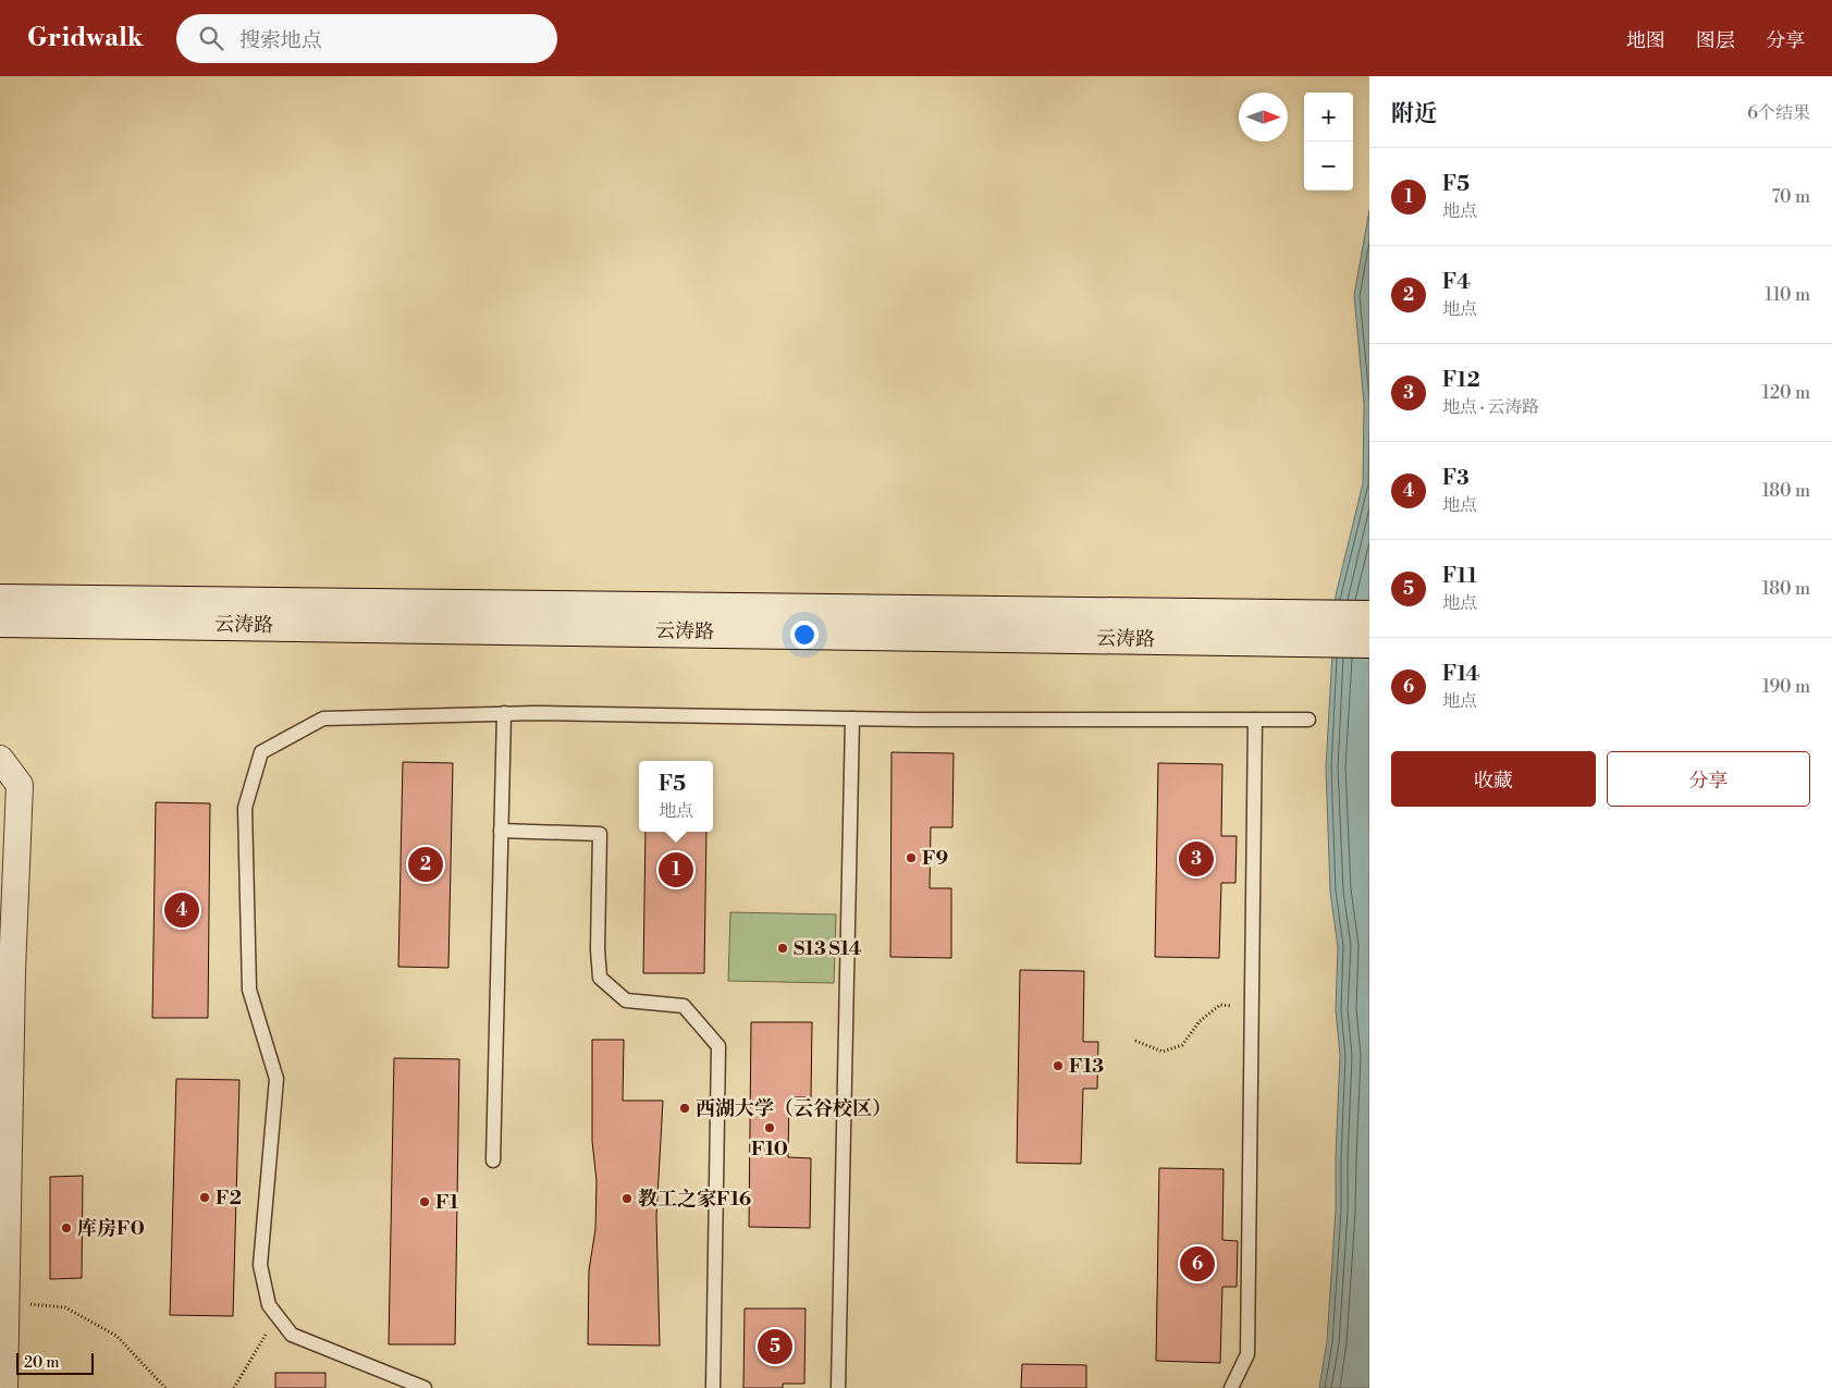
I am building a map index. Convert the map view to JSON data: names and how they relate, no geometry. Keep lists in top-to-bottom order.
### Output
{
  "streets": {
    "street": ["云涛路"]
  },
  "places": [
    "F9",
    "S13 S14",
    "F13",
    "西湖大学（云谷校区）",
    "F10",
    "F2",
    "教工之家F16",
    "F1",
    "库房F0"
  ],
  "scale_bar": "20 m",
  "north": "right",
  "page": {
    "header": "Gridwalk",
    "search": "搜索地点",
    "nav": ["地图", "图层", "分享"],
    "heading": ["附近", "6个结果"],
    "map_buttons": ["+", "−"],
    "list": [
      {
        "mark": "1",
        "name": "F5",
        "note": "地点",
        "value": "70 m"
      },
      {
        "mark": "2",
        "name": "F4",
        "note": "地点",
        "value": "110 m"
      },
      {
        "mark": "3",
        "name": "F12",
        "note": "地点 · 云涛路",
        "value": "120 m"
      },
      {
        "mark": "4",
        "name": "F3",
        "note": "地点",
        "value": "180 m"
      },
      {
        "mark": "5",
        "name": "F11",
        "note": "地点",
        "value": "180 m"
      },
      {
        "mark": "6",
        "name": "F14",
        "note": "地点",
        "value": "190 m"
      }
    ],
    "buttons": ["收藏", "分享"],
    "popup": ["F5", "地点"],
    "pins": [
      "3",
      "2",
      "1",
      "4",
      "6",
      "5"
    ],
    "scale": "20 m"
  }
}
